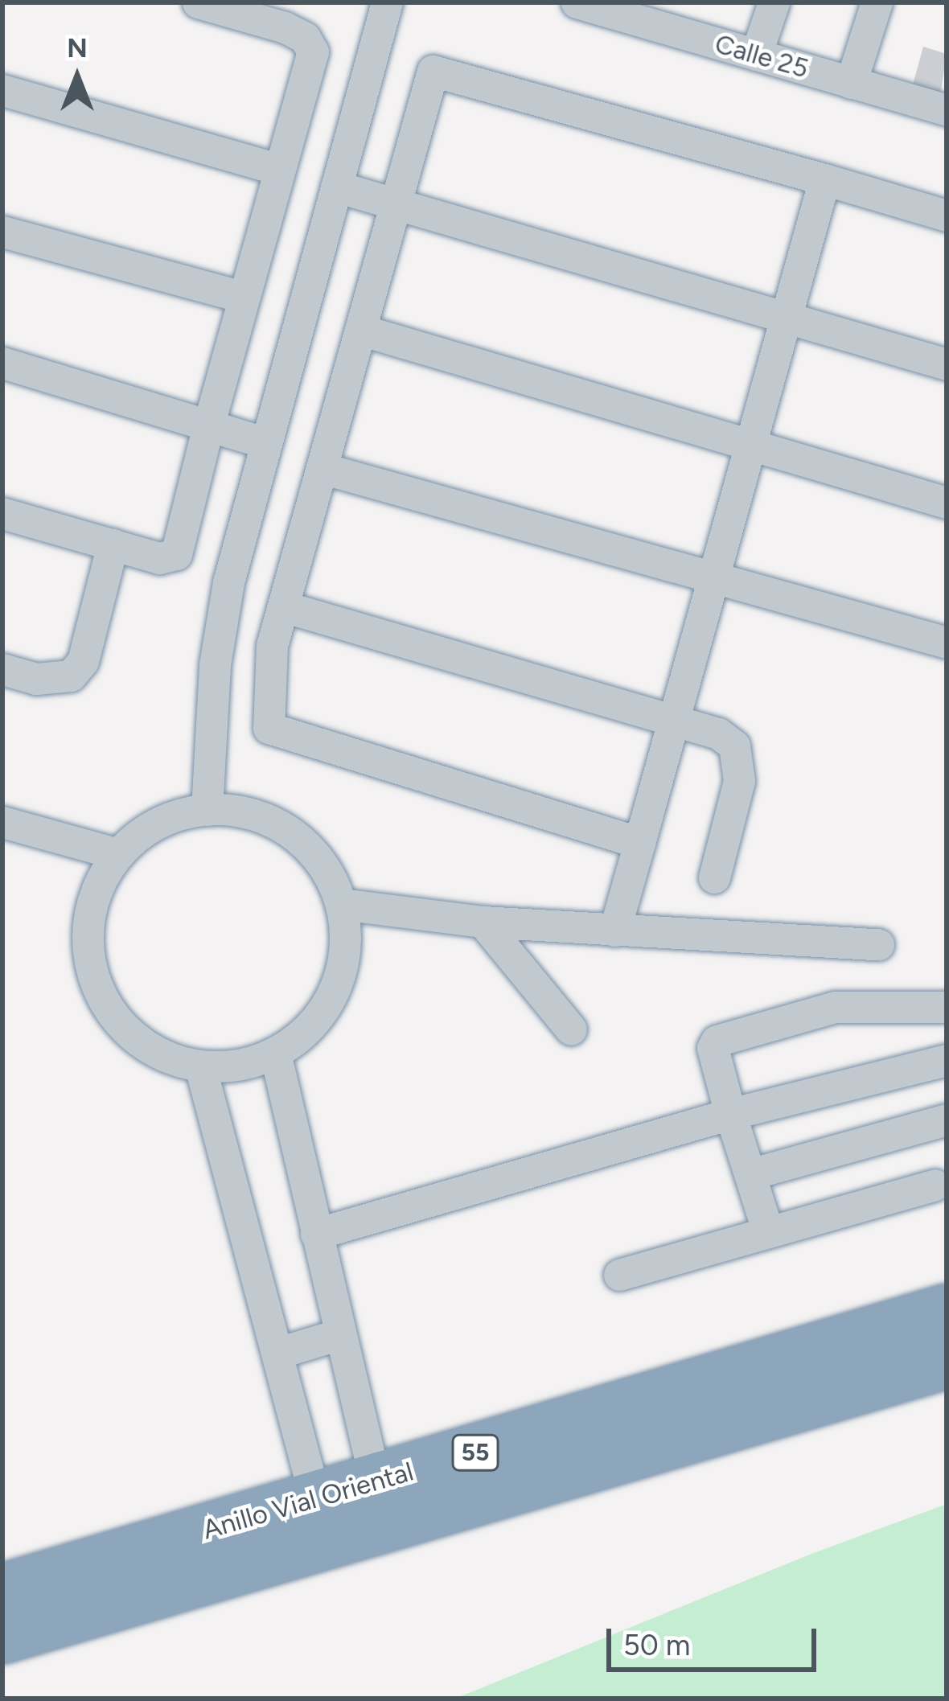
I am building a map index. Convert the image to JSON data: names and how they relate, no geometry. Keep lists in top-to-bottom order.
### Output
{
  "streets": {
    "highway": ["55", "Anillo Vial Oriental"],
    "street": ["Calle 25"]
  },
  "scale_bar": "50 m",
  "north": "top"
}
